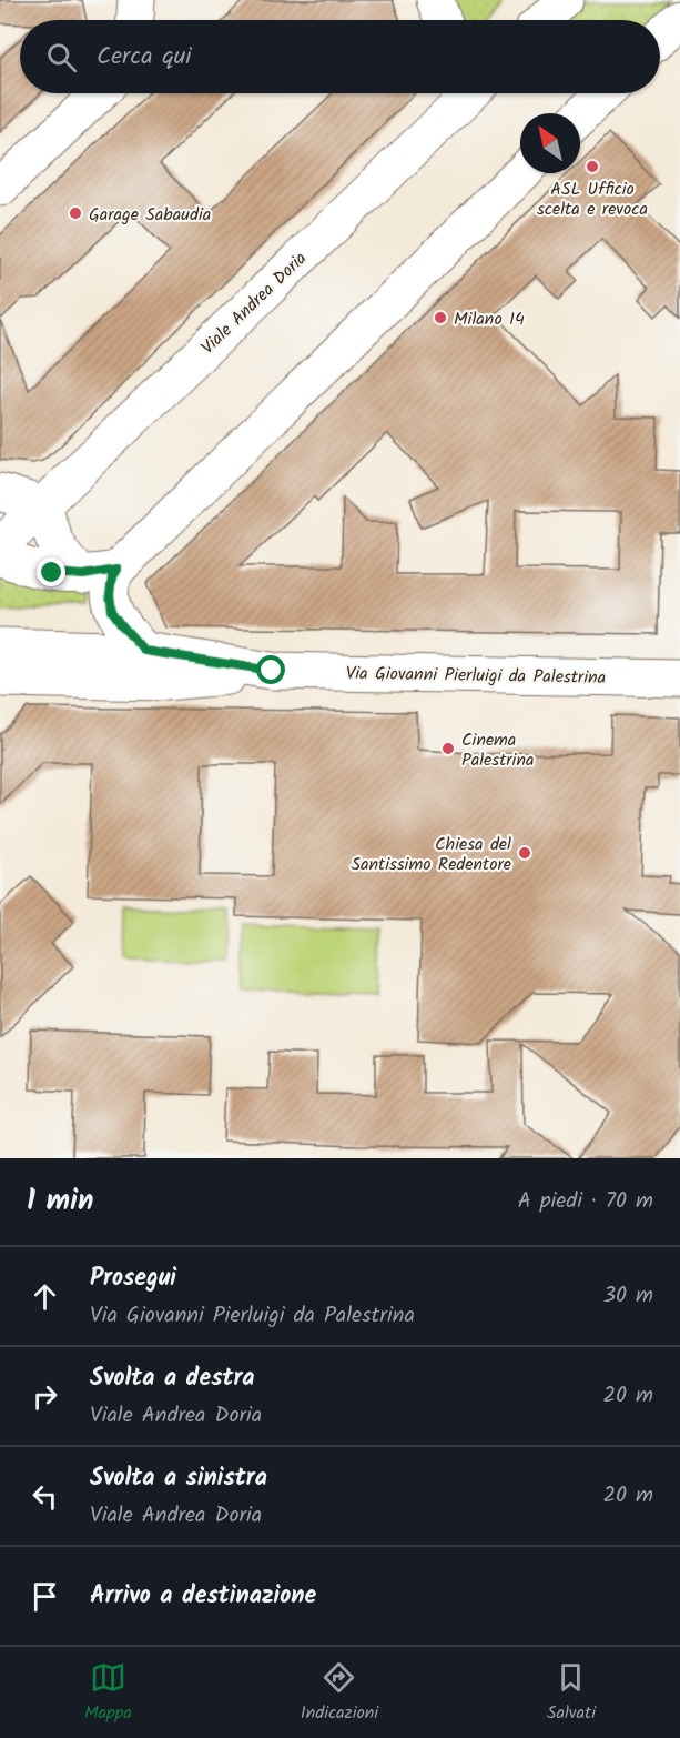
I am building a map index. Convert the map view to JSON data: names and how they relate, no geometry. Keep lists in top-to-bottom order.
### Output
{
  "streets": {
    "street": ["Viale Andrea Doria", "Via Giovanni Pierluigi da Palestrina"]
  },
  "places": [
    "ASL Ufficio scelta e revoca",
    "Garage Sabaudia",
    "Milano 14",
    "Cinema Palestrina",
    "Chiesa del Santissimo Redentore"
  ],
  "north": "top left",
  "page": {
    "search": "Cerca qui",
    "heading": ["1 min", "A piedi · 70 m"],
    "list": [
      ["Prosegui", "Via Giovanni Pierluigi da Palestrina", "30 m"],
      ["Svolta a destra", "Viale Andrea Doria", "20 m"],
      ["Svolta a sinistra", "Viale Andrea Doria", "20 m"],
      "Arrivo a destinazione"
    ],
    "nav": ["Mappa", "Indicazioni", "Salvati"]
  }
}
